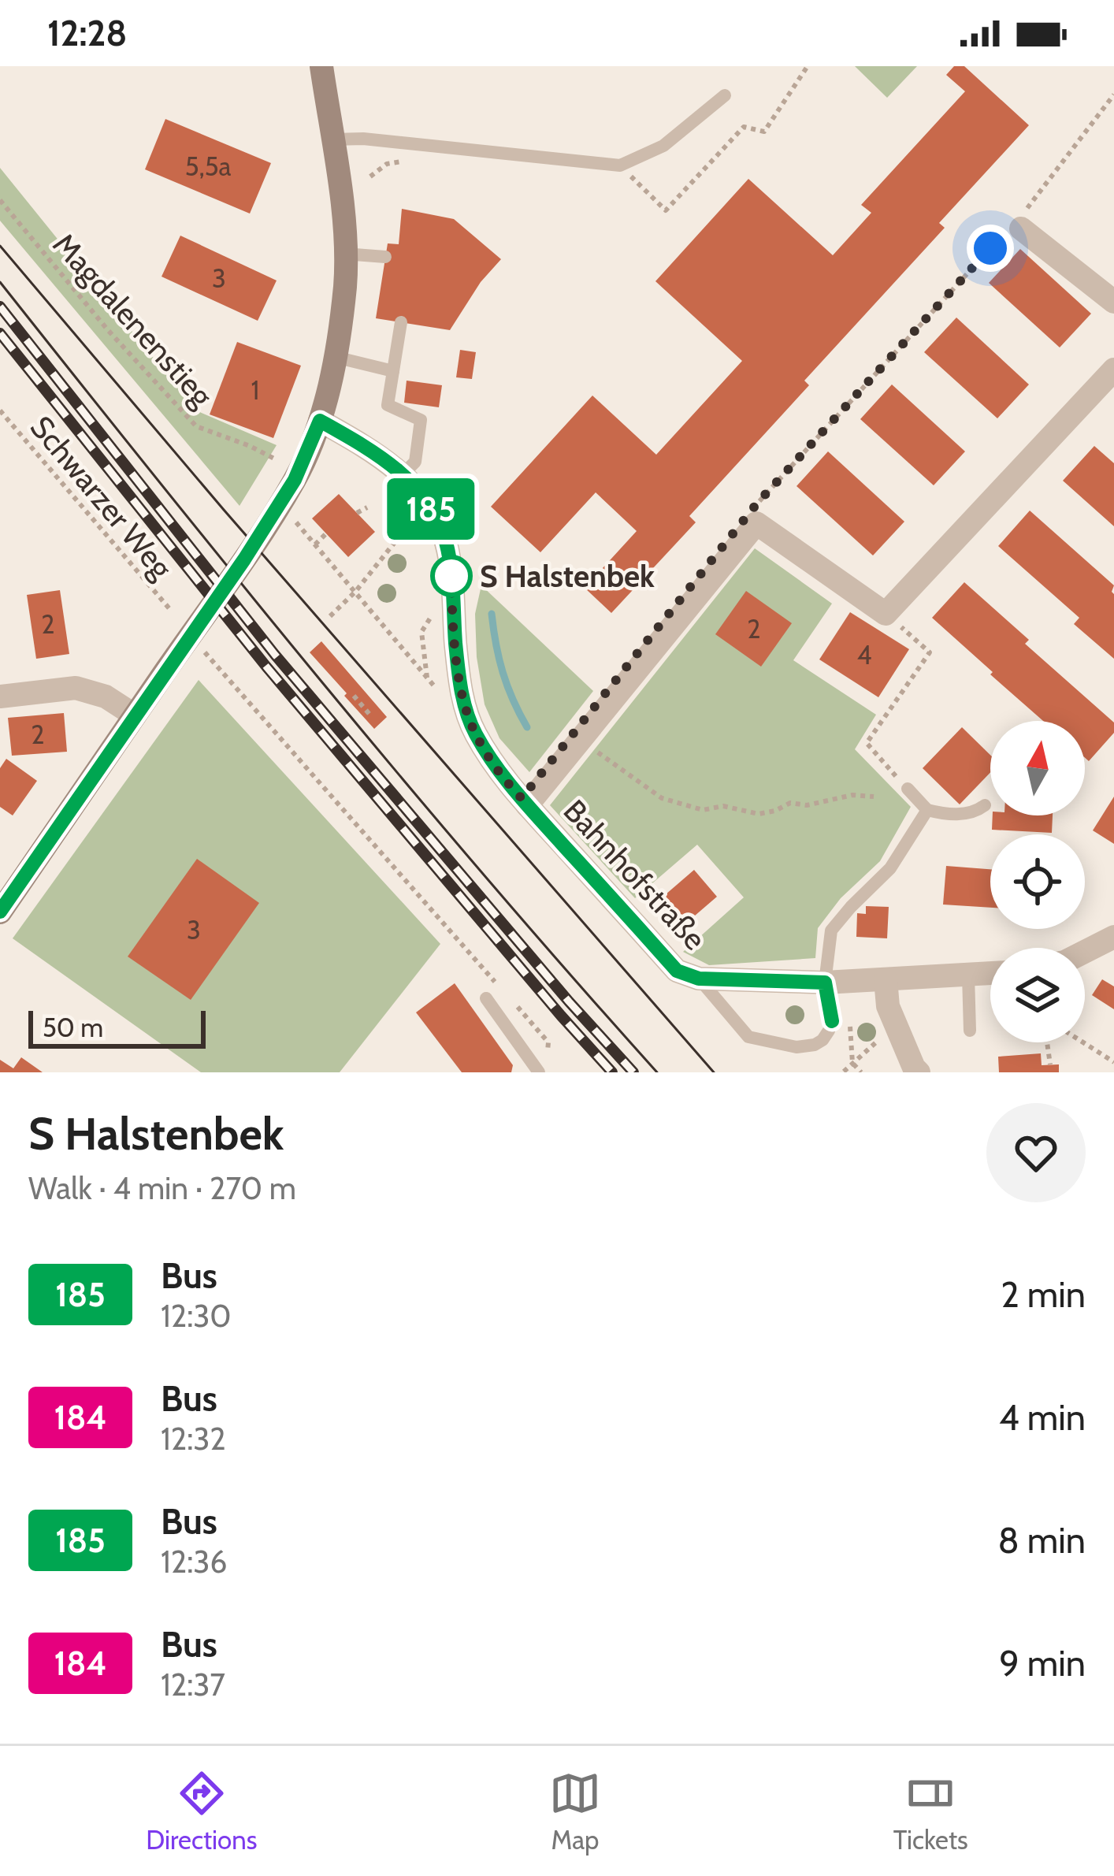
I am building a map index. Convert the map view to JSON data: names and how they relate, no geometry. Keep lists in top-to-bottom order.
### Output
{
  "streets": {
    "street": ["Bahnhofstraße"],
    "path": ["Magdalenenstieg", "Schwarzer Weg"]
  },
  "places": ["S Halstenbek"],
  "lines": ["bus line 185"],
  "house_numbers": [
    "5,5a",
    "3",
    "1",
    "2",
    "2",
    "4",
    "2",
    "3"
  ],
  "scale_bar": "50 m",
  "north": "top",
  "page": {
    "status": "12:28",
    "on_map": "185",
    "scale": "50 m",
    "heading": ["S Halstenbek", "Walk · 4 min · 270 m"],
    "list": [
      {
        "mark": "185",
        "name": "Bus",
        "note": "12:30",
        "value": "2 min"
      },
      {
        "mark": "184",
        "name": "Bus",
        "note": "12:32",
        "value": "4 min"
      },
      {
        "mark": "185",
        "name": "Bus",
        "note": "12:36",
        "value": "8 min"
      },
      {
        "mark": "184",
        "name": "Bus",
        "note": "12:37",
        "value": "9 min"
      }
    ],
    "tabs": ["Directions", "Map", "Tickets"]
  }
}
